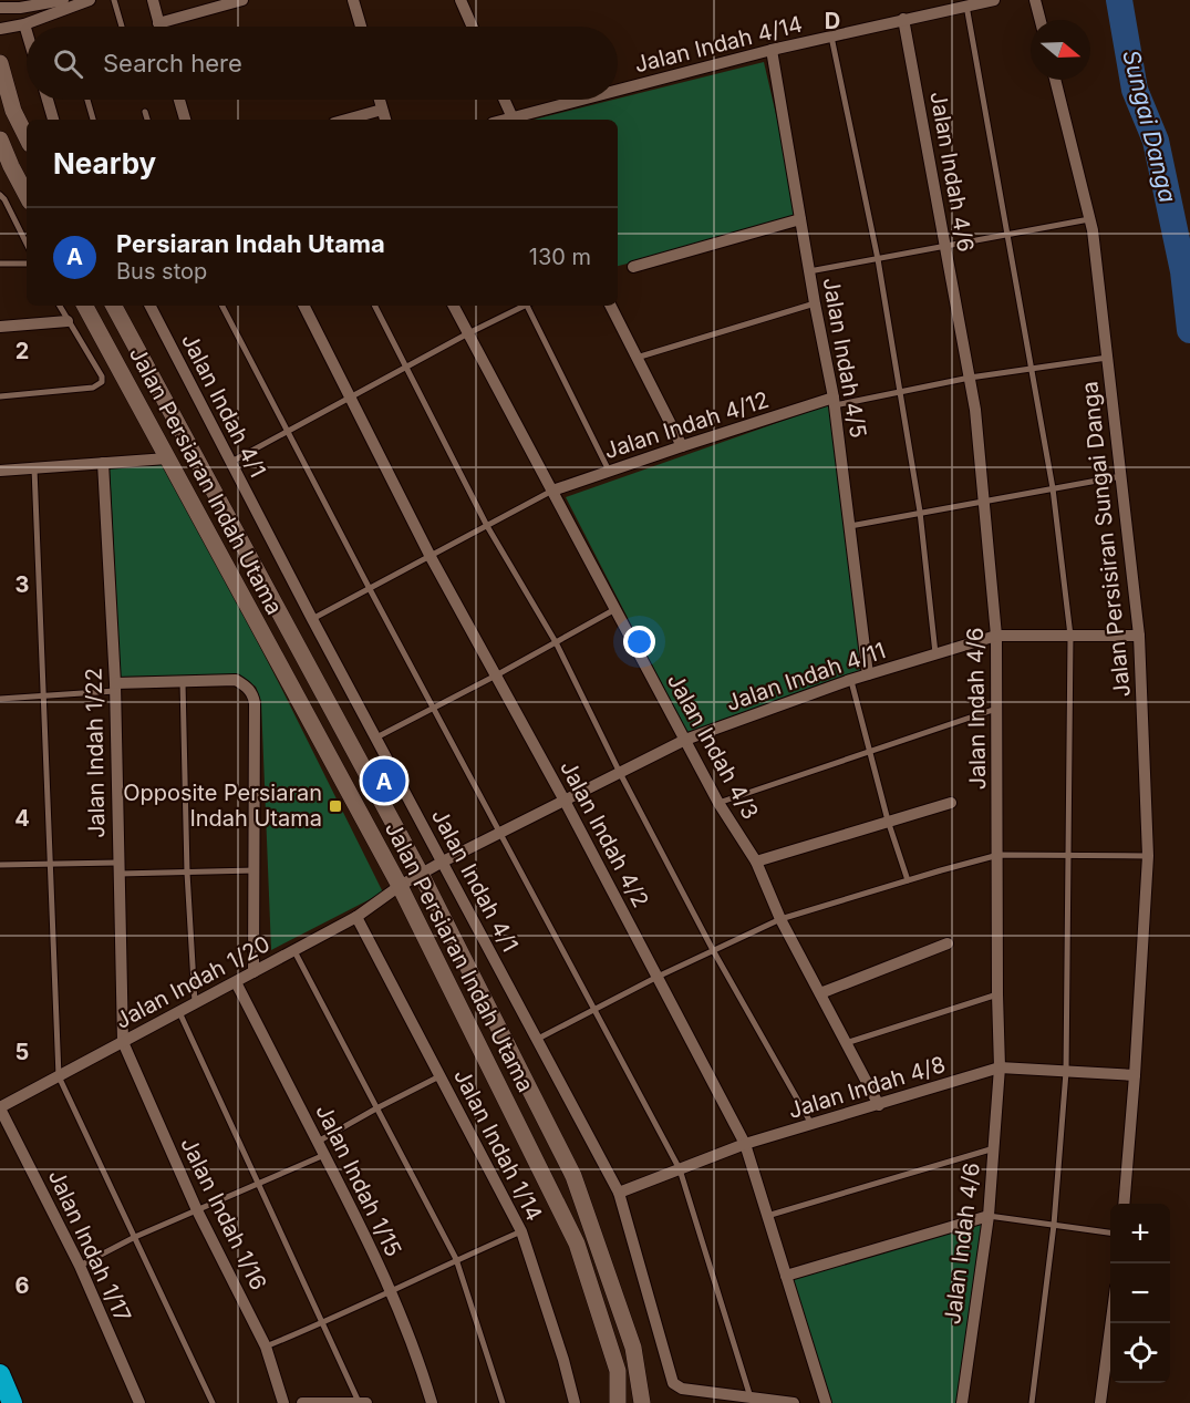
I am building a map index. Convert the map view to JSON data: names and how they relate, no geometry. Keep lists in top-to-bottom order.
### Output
{
  "streets": {
    "main road": ["Jalan Persiaran Indah Utama"],
    "street": [
      "Jalan Indah 4/14",
      "Jalan Indah 4/6",
      "Jalan Indah 4/5",
      "Jalan Indah 4/1",
      "Jalan Indah 4/12",
      "Jalan Persisiran Sungai Danga",
      "Jalan Indah 4/11",
      "Jalan Indah 4/3",
      "Jalan Indah 1/22",
      "Jalan Indah 4/2",
      "Jalan Indah 1/20",
      "Jalan Indah 4/8",
      "Jalan Indah 1/14",
      "Jalan Indah 1/15",
      "Jalan Indah 1/16",
      "Jalan Indah 1/17"
    ]
  },
  "crossings": [
    ["Jalan Indah 4/14", "Jalan Indah 4/6"],
    ["Jalan Indah 4/14", "Jalan Indah 4/5"],
    ["Jalan Indah 4/6", "Jalan Indah 4/11"],
    ["Jalan Indah 4/6", "Jalan Indah 4/8"],
    ["Jalan Indah 4/5", "Jalan Indah 4/12"],
    ["Jalan Indah 4/5", "Jalan Indah 4/11"],
    ["Jalan Indah 4/1", "Jalan Indah 4/11"],
    ["Jalan Indah 4/1", "Jalan Indah 4/8"],
    ["Jalan Indah 4/12", "Jalan Indah 4/3"],
    ["Jalan Persiaran Indah Utama", "Jalan Indah 4/11"],
    ["Jalan Persiaran Indah Utama", "Jalan Indah 1/20"],
    ["Jalan Persisiran Sungai Danga", "Jalan Indah 4/11"],
    ["Jalan Persisiran Sungai Danga", "Jalan Indah 4/8"],
    ["Jalan Indah 4/11", "Jalan Indah 4/3"],
    ["Jalan Indah 4/11", "Jalan Indah 4/2"],
    ["Jalan Indah 4/11", "Jalan Indah 1/20"],
    ["Jalan Indah 4/3", "Jalan Indah 4/8"],
    ["Jalan Indah 1/22", "Jalan Indah 1/20"],
    ["Jalan Indah 1/22", "Jalan Indah 1/16"],
    ["Jalan Indah 4/2", "Jalan Indah 4/8"],
    ["Jalan Indah 1/20", "Jalan Indah 1/14"],
    ["Jalan Indah 1/20", "Jalan Indah 1/15"],
    ["Jalan Indah 1/20", "Jalan Indah 1/16"],
    ["Jalan Indah 1/20", "Jalan Indah 1/17"]
  ],
  "water": ["Sungai Danga"],
  "places": {
    "transit": ["Opposite Persiaran Indah Utama"]
  },
  "north": "right",
  "page": {
    "search": "Search here",
    "heading": "Nearby",
    "list": [
      {
        "mark": "A",
        "name": "Persiaran Indah Utama",
        "note": "Bus stop",
        "value": "130 m"
      }
    ],
    "pins": "A",
    "map_buttons": ["+", "−"]
  },
  "grid": {
    "columns": ["D"],
    "rows": [
      "2",
      "3",
      "4",
      "5",
      "6"
    ]
  }
}
